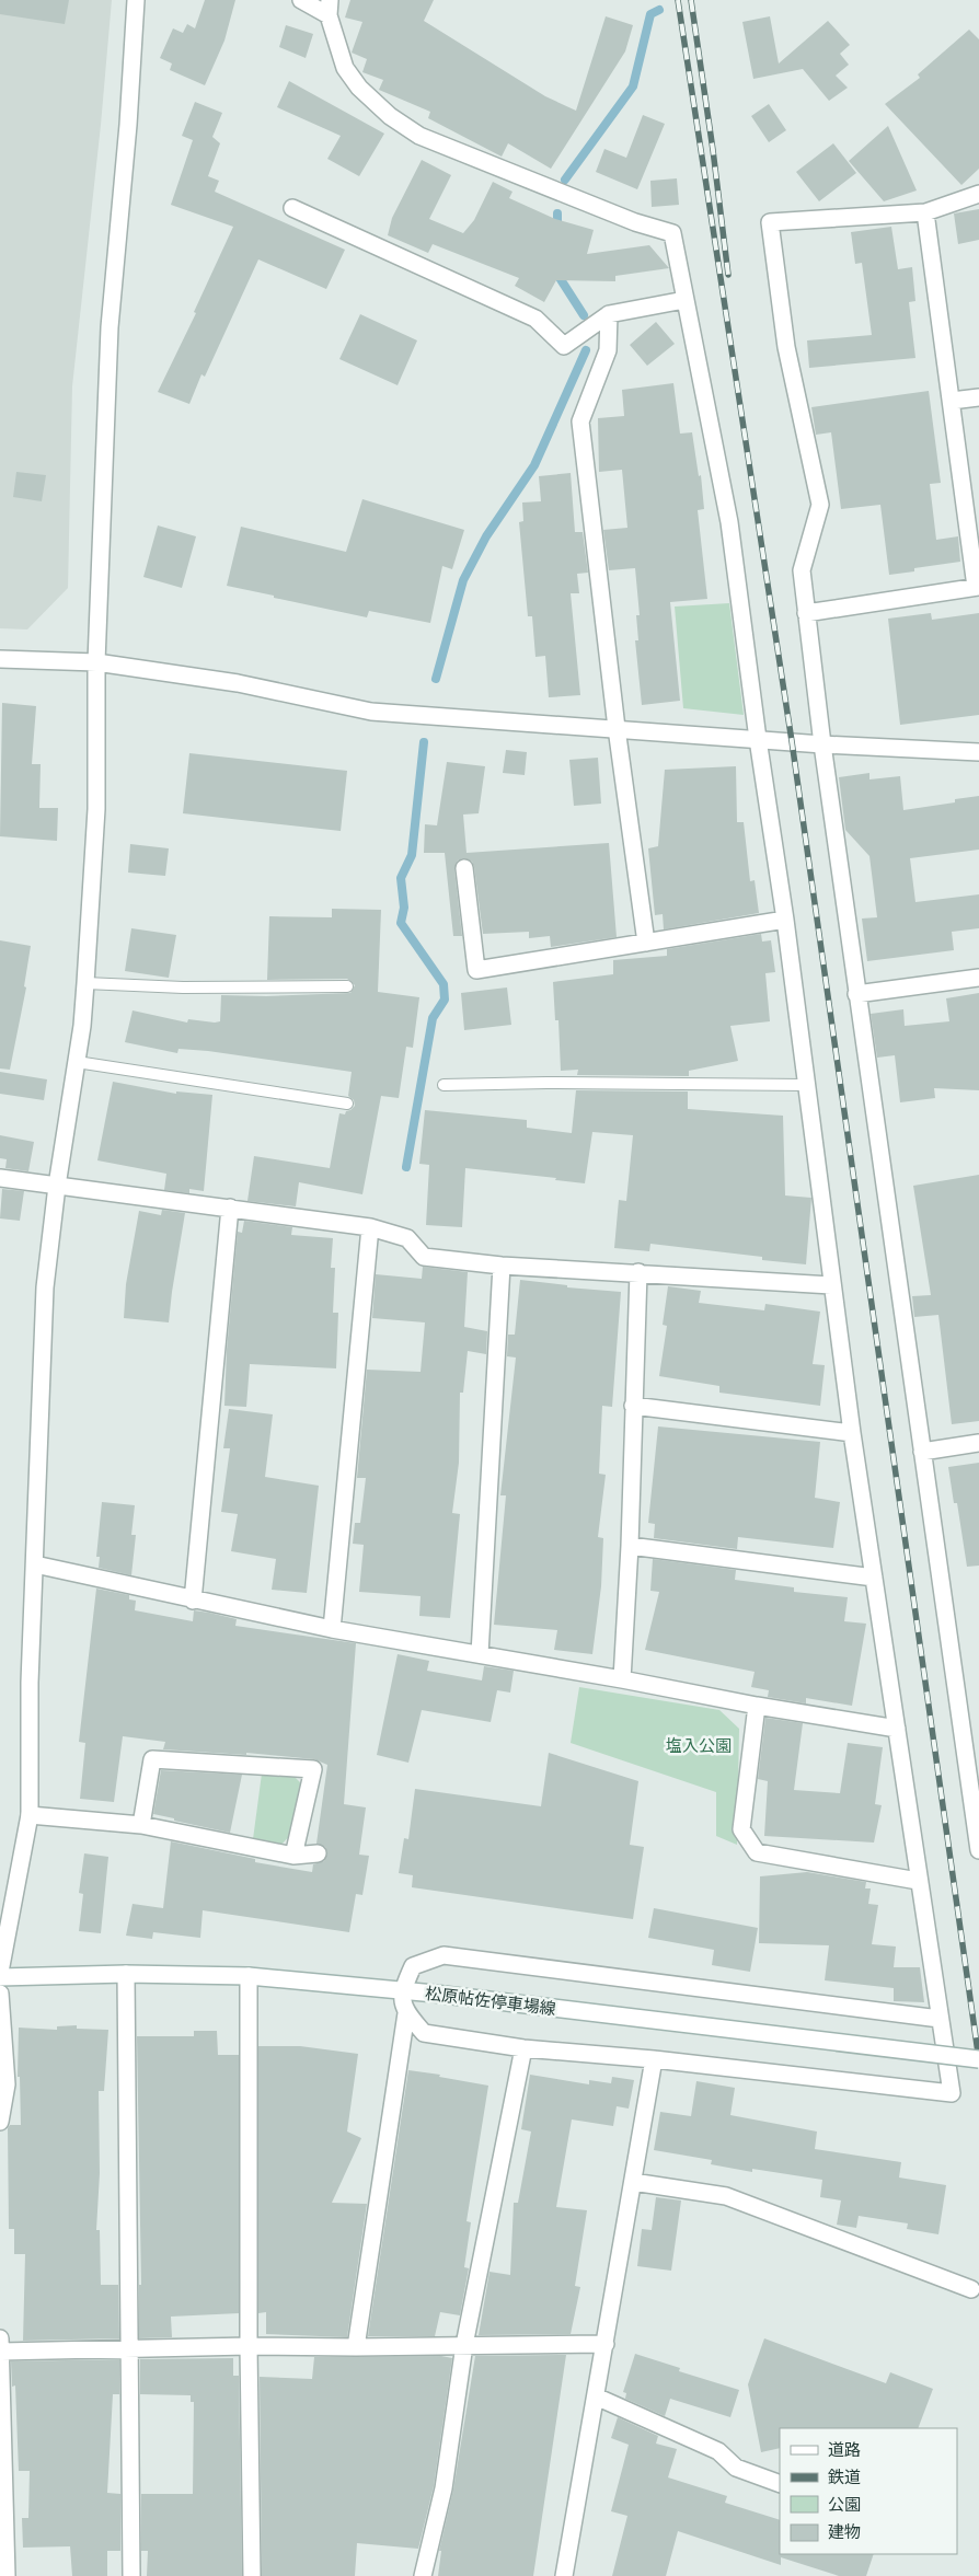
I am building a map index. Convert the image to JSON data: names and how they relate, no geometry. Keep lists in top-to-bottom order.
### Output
{
  "streets": {
    "street": ["松原帖佐停車場線"]
  },
  "parks": ["塩入公園"],
  "legend": [
    "道路",
    "鉄道",
    "公園",
    "建物"
  ]
}
